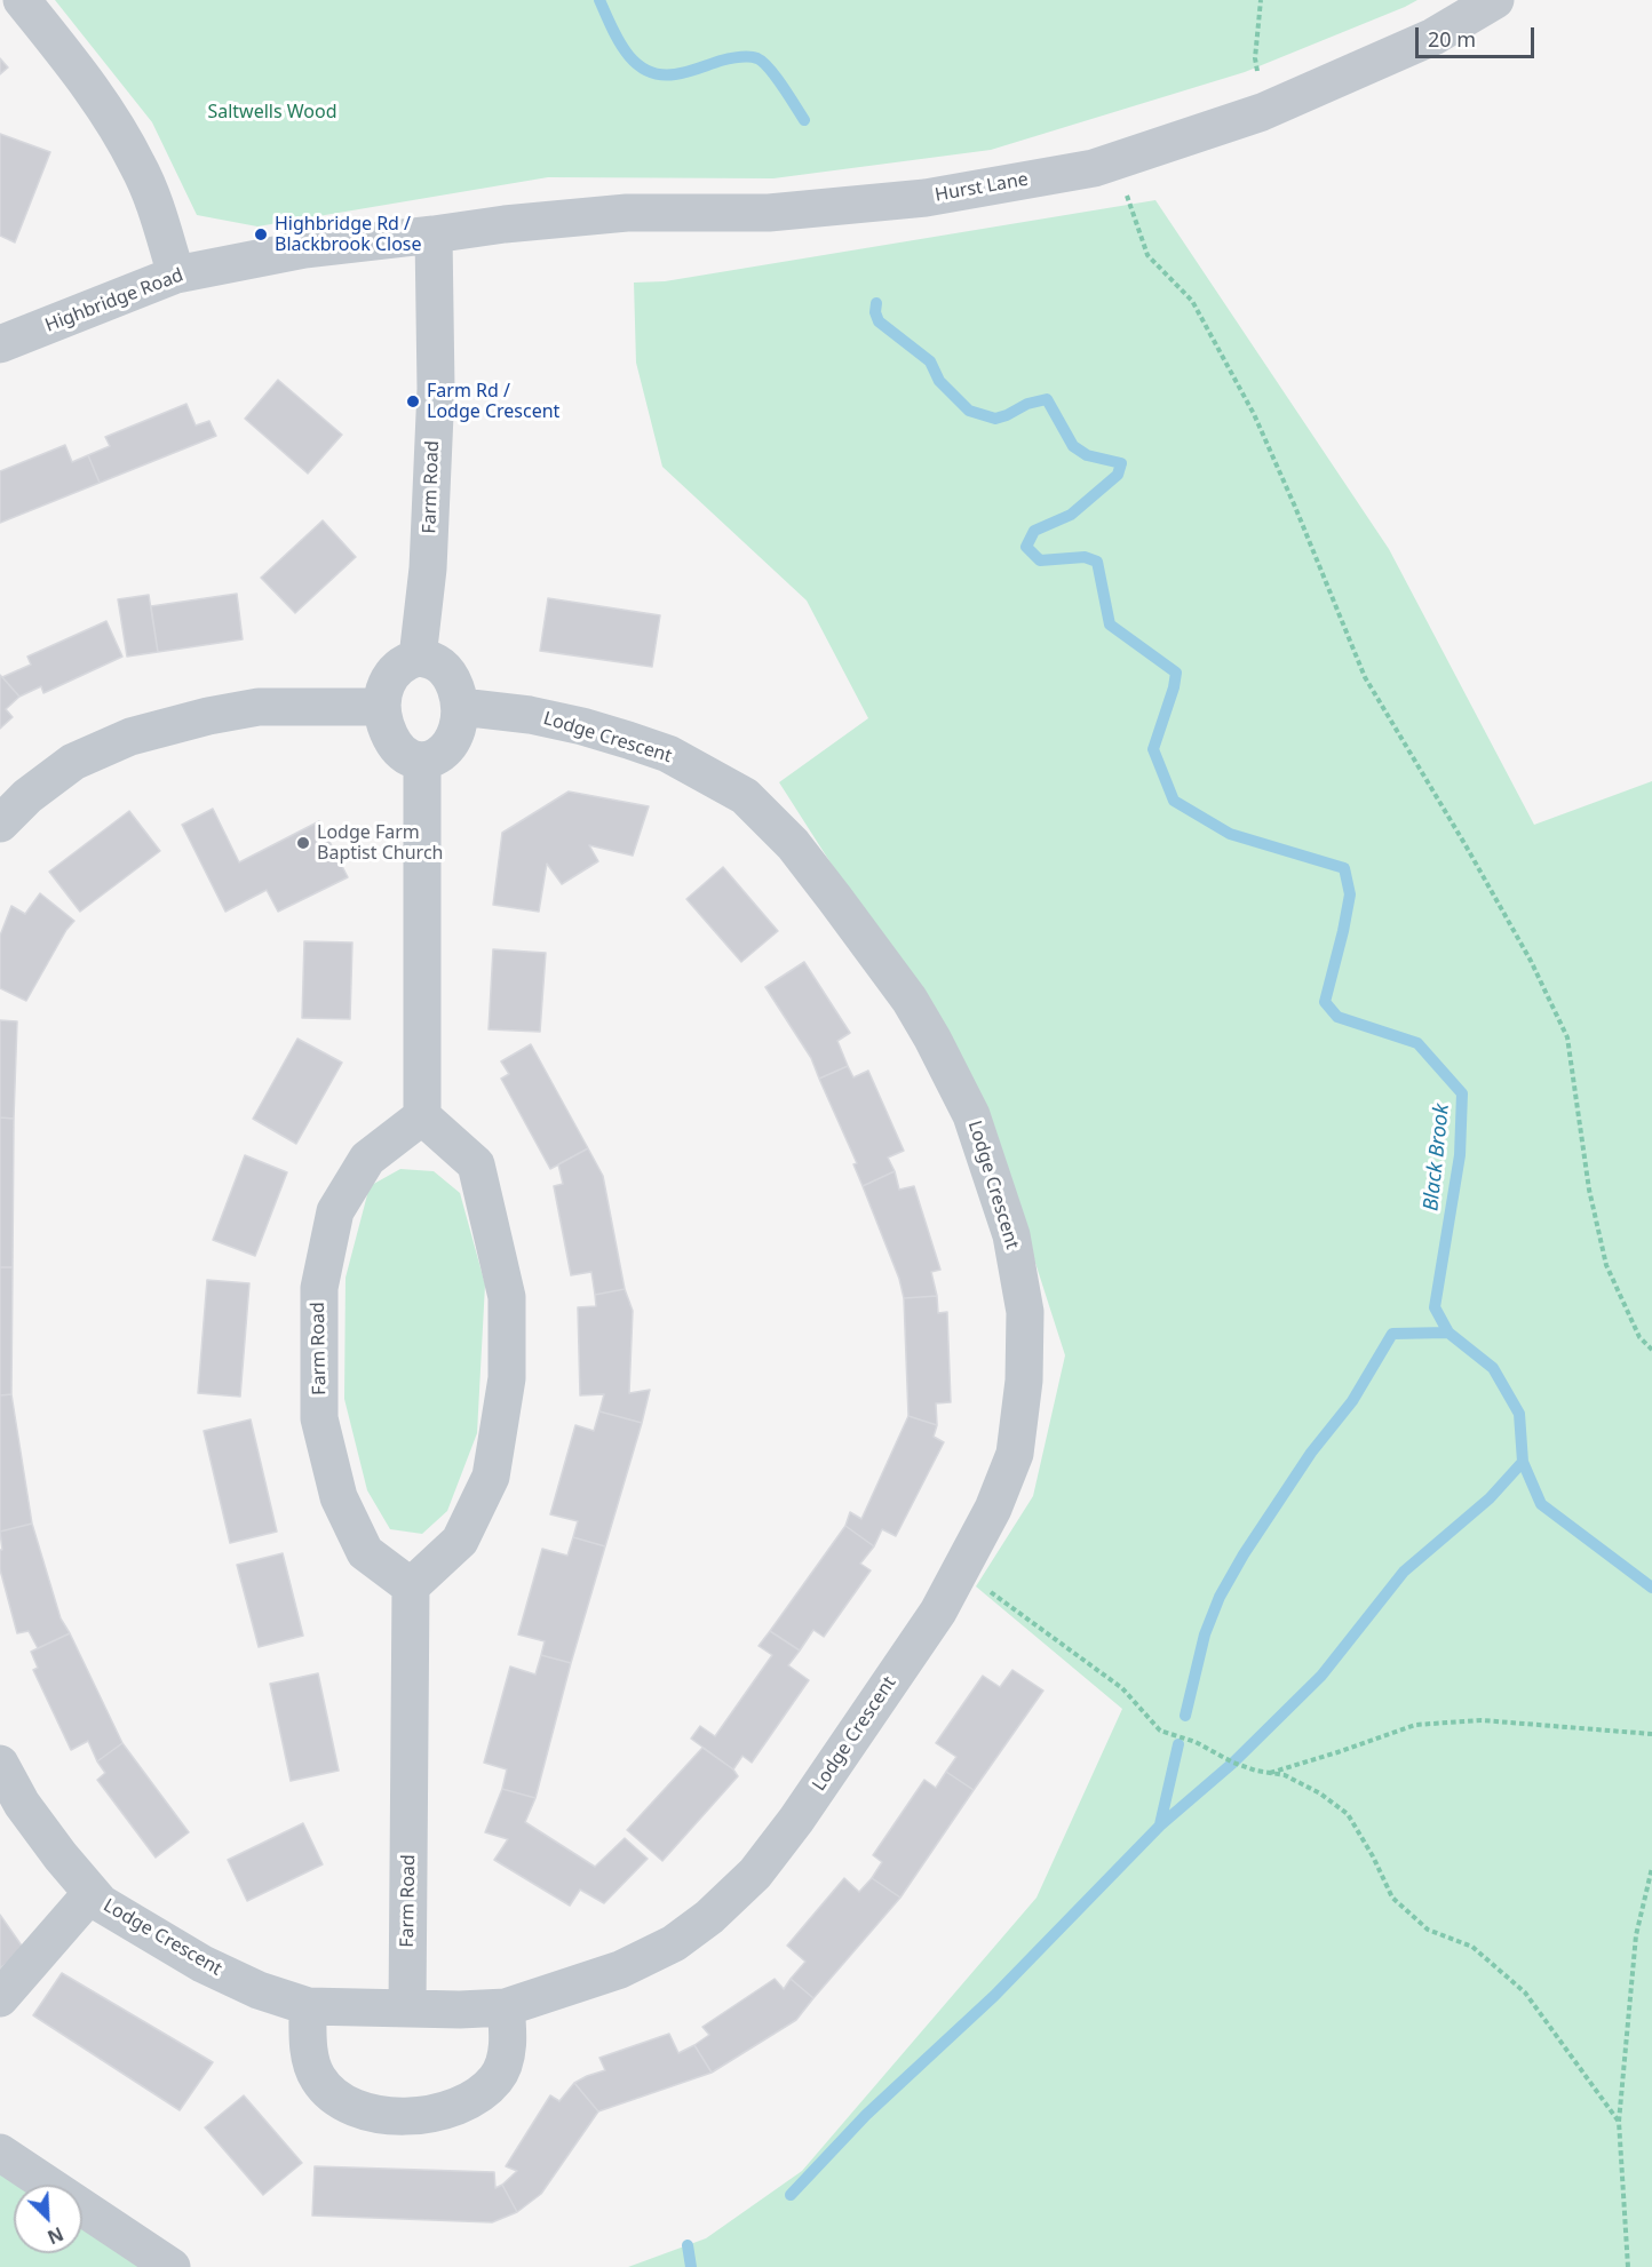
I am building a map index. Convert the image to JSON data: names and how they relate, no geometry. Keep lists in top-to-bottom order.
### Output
{
  "streets": {
    "street": [
      "Hurst Lane",
      "Highbridge Road",
      "Farm Road",
      "Lodge Crescent"
    ]
  },
  "crossings": [
    ["Hurst Lane", "Highbridge Road"],
    ["Hurst Lane", "Farm Road"],
    ["Highbridge Road", "Farm Road"],
    ["Farm Road", "Lodge Crescent"]
  ],
  "water": ["Black Brook"],
  "parks": ["Saltwells Wood"],
  "places": ["Highbridge Rd / Blackbrook Close", "Farm Rd / Lodge Crescent", "Lodge Farm Baptist Church"],
  "scale_bar": "20 m",
  "north": "bottom right"
}
